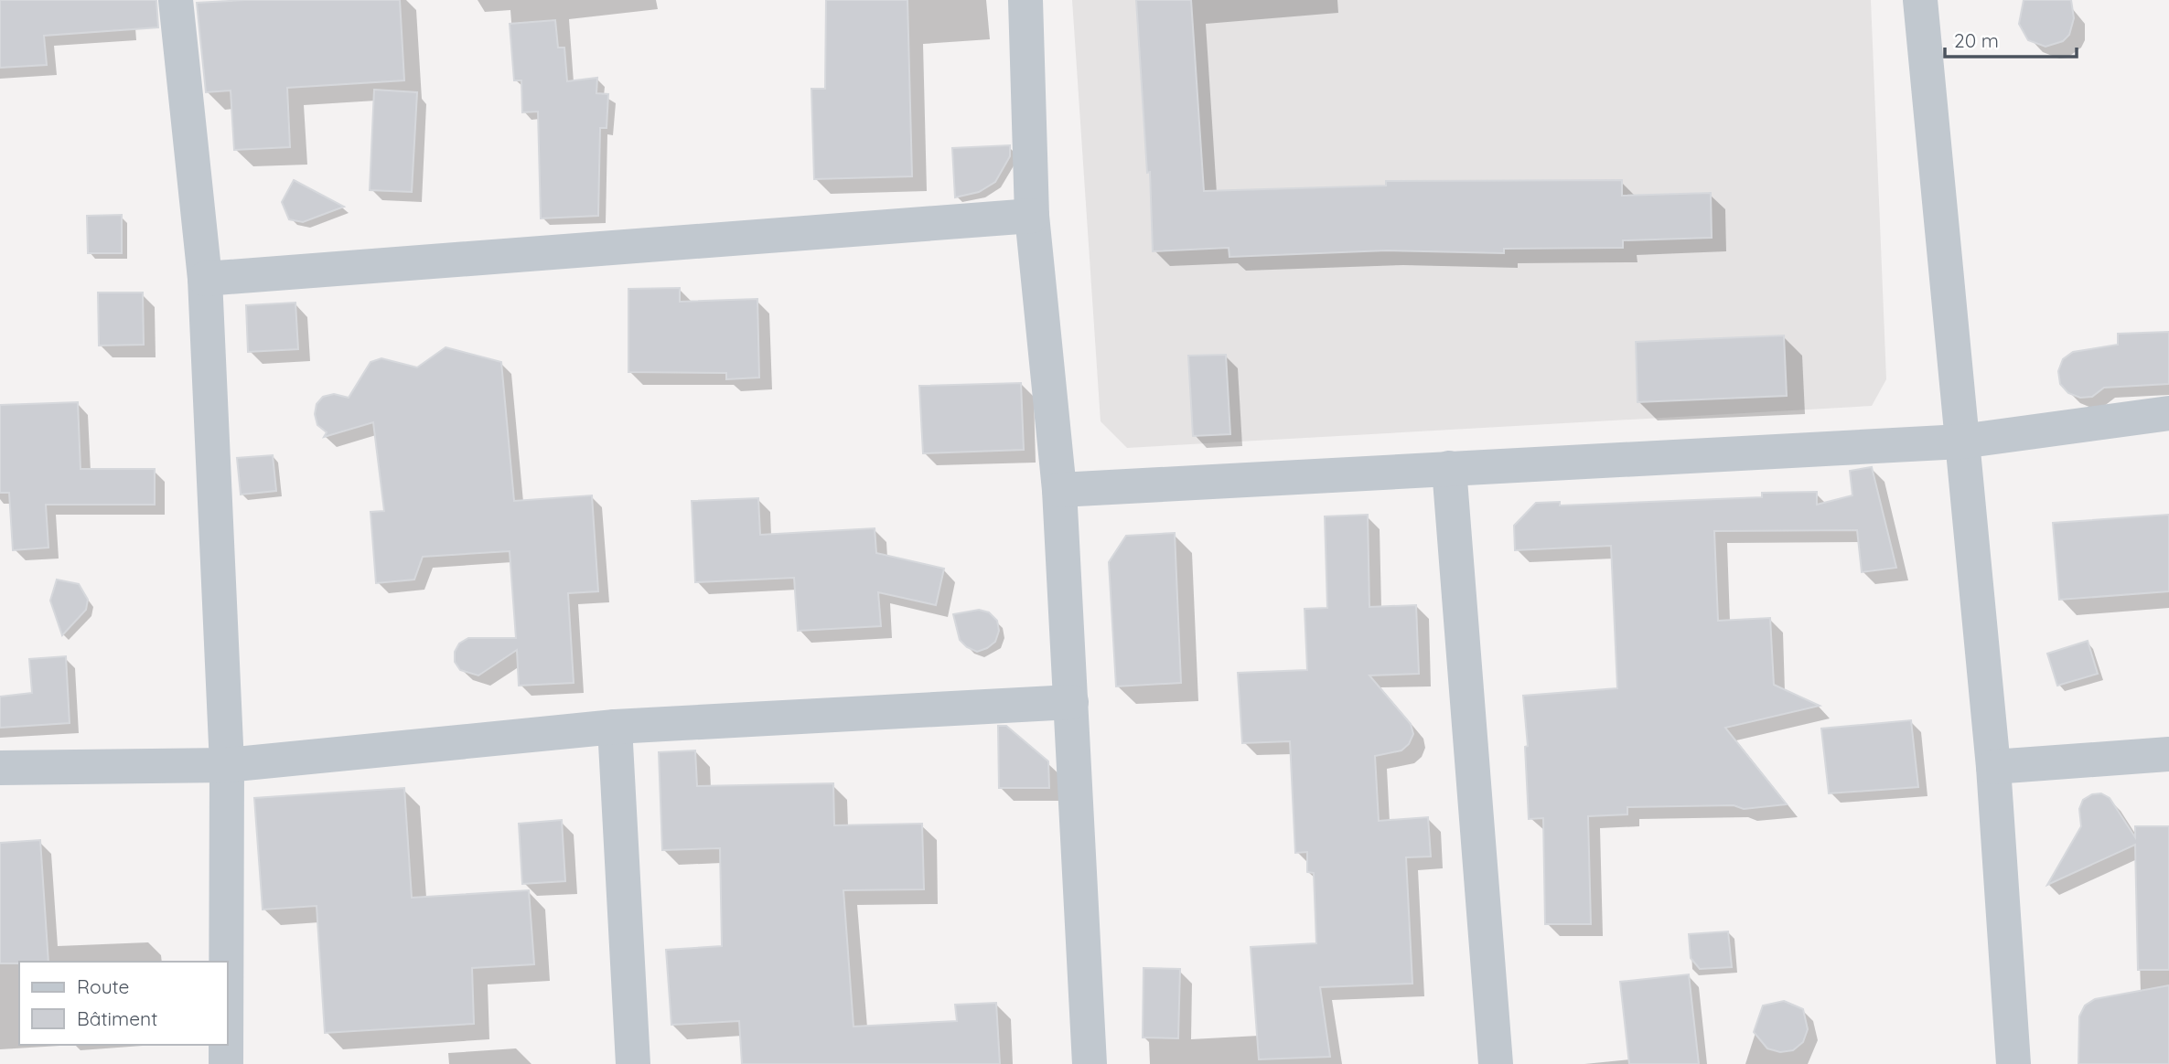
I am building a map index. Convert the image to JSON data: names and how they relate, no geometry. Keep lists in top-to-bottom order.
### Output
{
  "legend": ["Route", "Bâtiment"],
  "scale_bar": "20 m"
}
